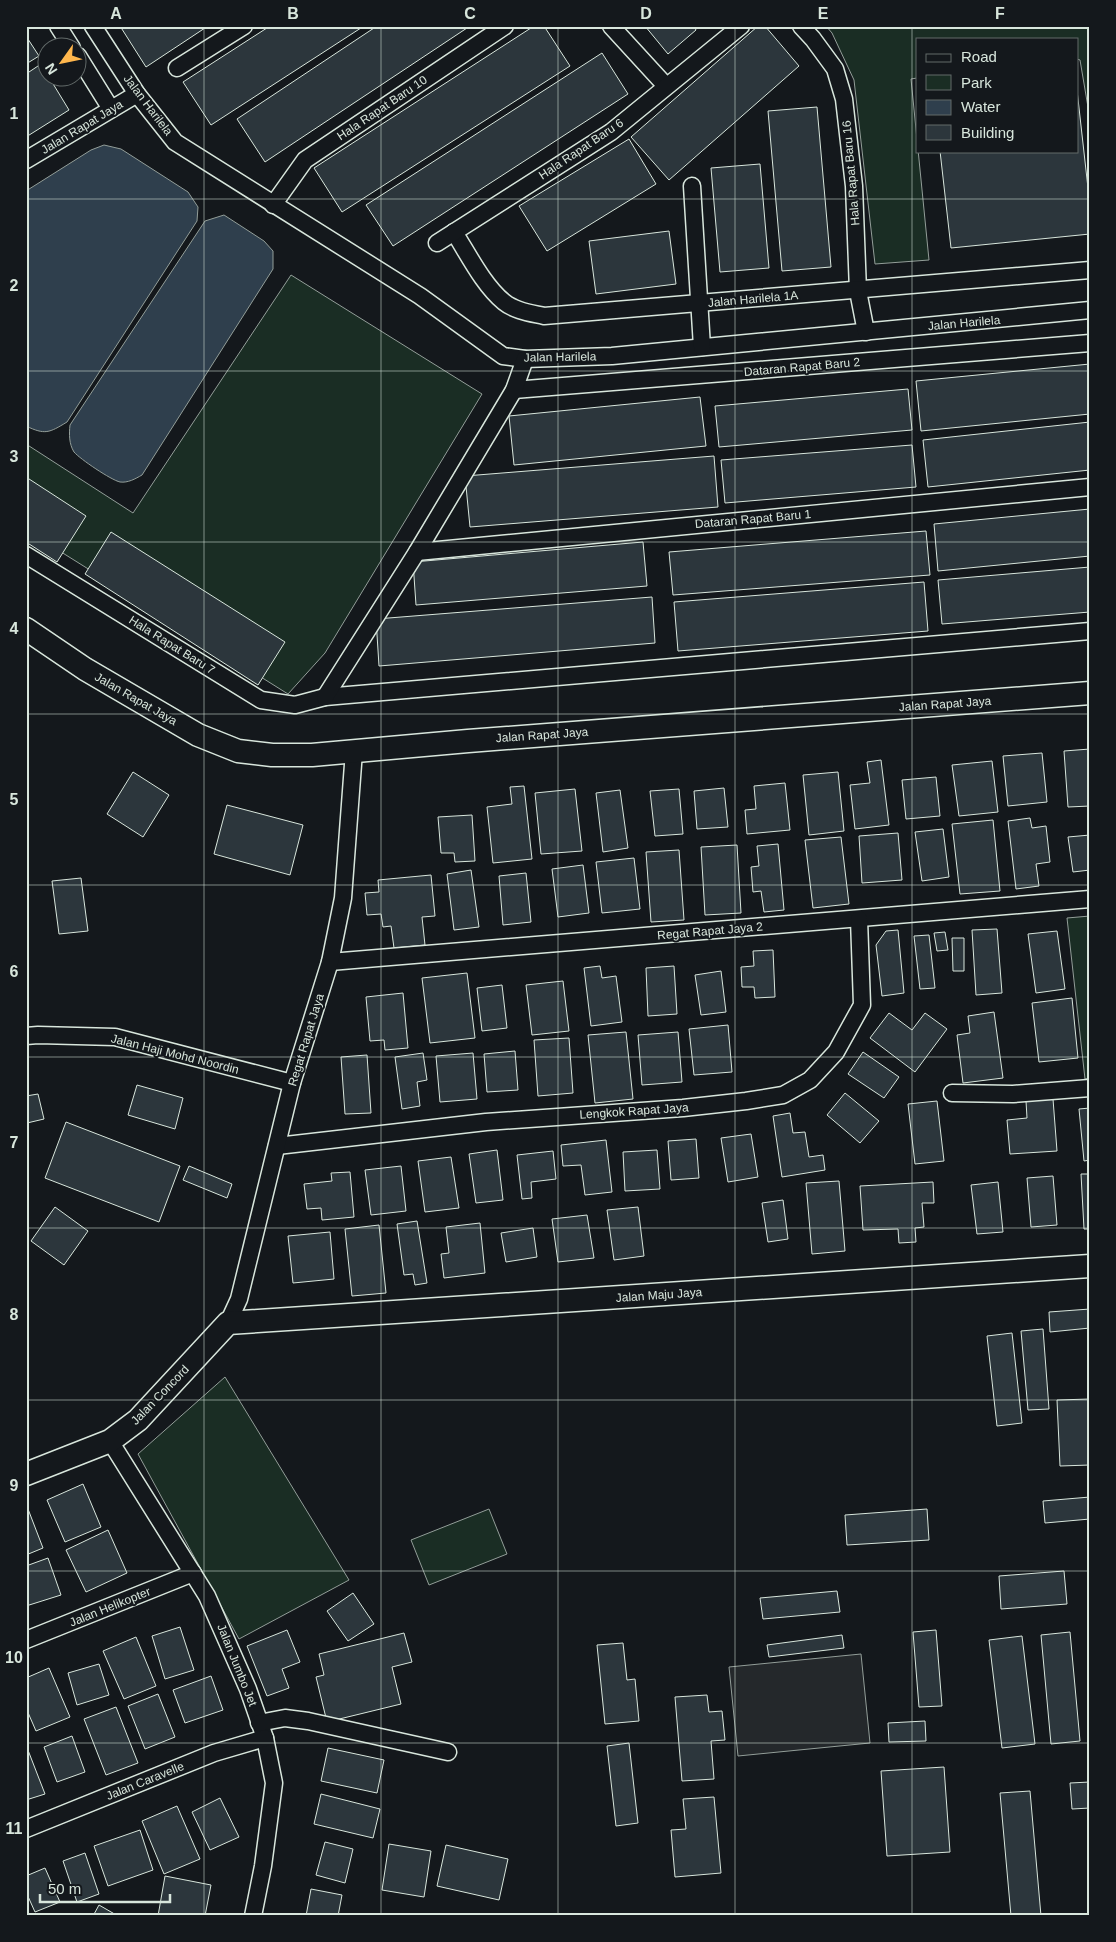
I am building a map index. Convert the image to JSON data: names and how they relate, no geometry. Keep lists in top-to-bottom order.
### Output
{
  "streets": {
    "street": [
      "Jalan Harilela",
      "Hala Rapat Baru 10",
      "Jalan Rapat Jaya",
      "Hala Rapat Baru 6",
      "Hala Rapat Baru 16",
      "Jalan Harilela 1A",
      "Dataran Rapat Baru 2",
      "Dataran Rapat Baru 1",
      "Hala Rapat Baru 7",
      "Regat Rapat Jaya 2",
      "Regat Rapat Jaya",
      "Jalan Haji Mohd Noordin",
      "Lengkok Rapat Jaya",
      "Jalan Maju Jaya",
      "Jalan Concord",
      "Jalan Helikopter",
      "Jalan Jumbo Jet",
      "Jalan Caravelle"
    ]
  },
  "crossings": [
    ["Jalan Harilela", "Hala Rapat Baru 10"],
    ["Jalan Harilela", "Jalan Rapat Jaya"],
    ["Jalan Harilela", "Hala Rapat Baru 16"],
    ["Jalan Rapat Jaya", "Regat Rapat Jaya"],
    ["Hala Rapat Baru 6", "Jalan Harilela 1A"],
    ["Hala Rapat Baru 16", "Jalan Harilela 1A"],
    ["Regat Rapat Jaya 2", "Regat Rapat Jaya"],
    ["Regat Rapat Jaya 2", "Lengkok Rapat Jaya"],
    ["Regat Rapat Jaya", "Jalan Haji Mohd Noordin"],
    ["Regat Rapat Jaya", "Lengkok Rapat Jaya"],
    ["Regat Rapat Jaya", "Jalan Maju Jaya"],
    ["Regat Rapat Jaya", "Jalan Concord"],
    ["Jalan Maju Jaya", "Jalan Concord"],
    ["Jalan Concord", "Jalan Jumbo Jet"],
    ["Jalan Helikopter", "Jalan Jumbo Jet"],
    ["Jalan Jumbo Jet", "Jalan Caravelle"]
  ],
  "legend": [
    "Road",
    "Park",
    "Water",
    "Building"
  ],
  "scale_bar": "50 m",
  "north": "bottom left",
  "grid": {
    "columns": [
      "A",
      "B",
      "C",
      "D",
      "E",
      "F"
    ],
    "rows": [
      "1",
      "2",
      "3",
      "4",
      "5",
      "6",
      "7",
      "8",
      "9",
      "10",
      "11"
    ]
  }
}
